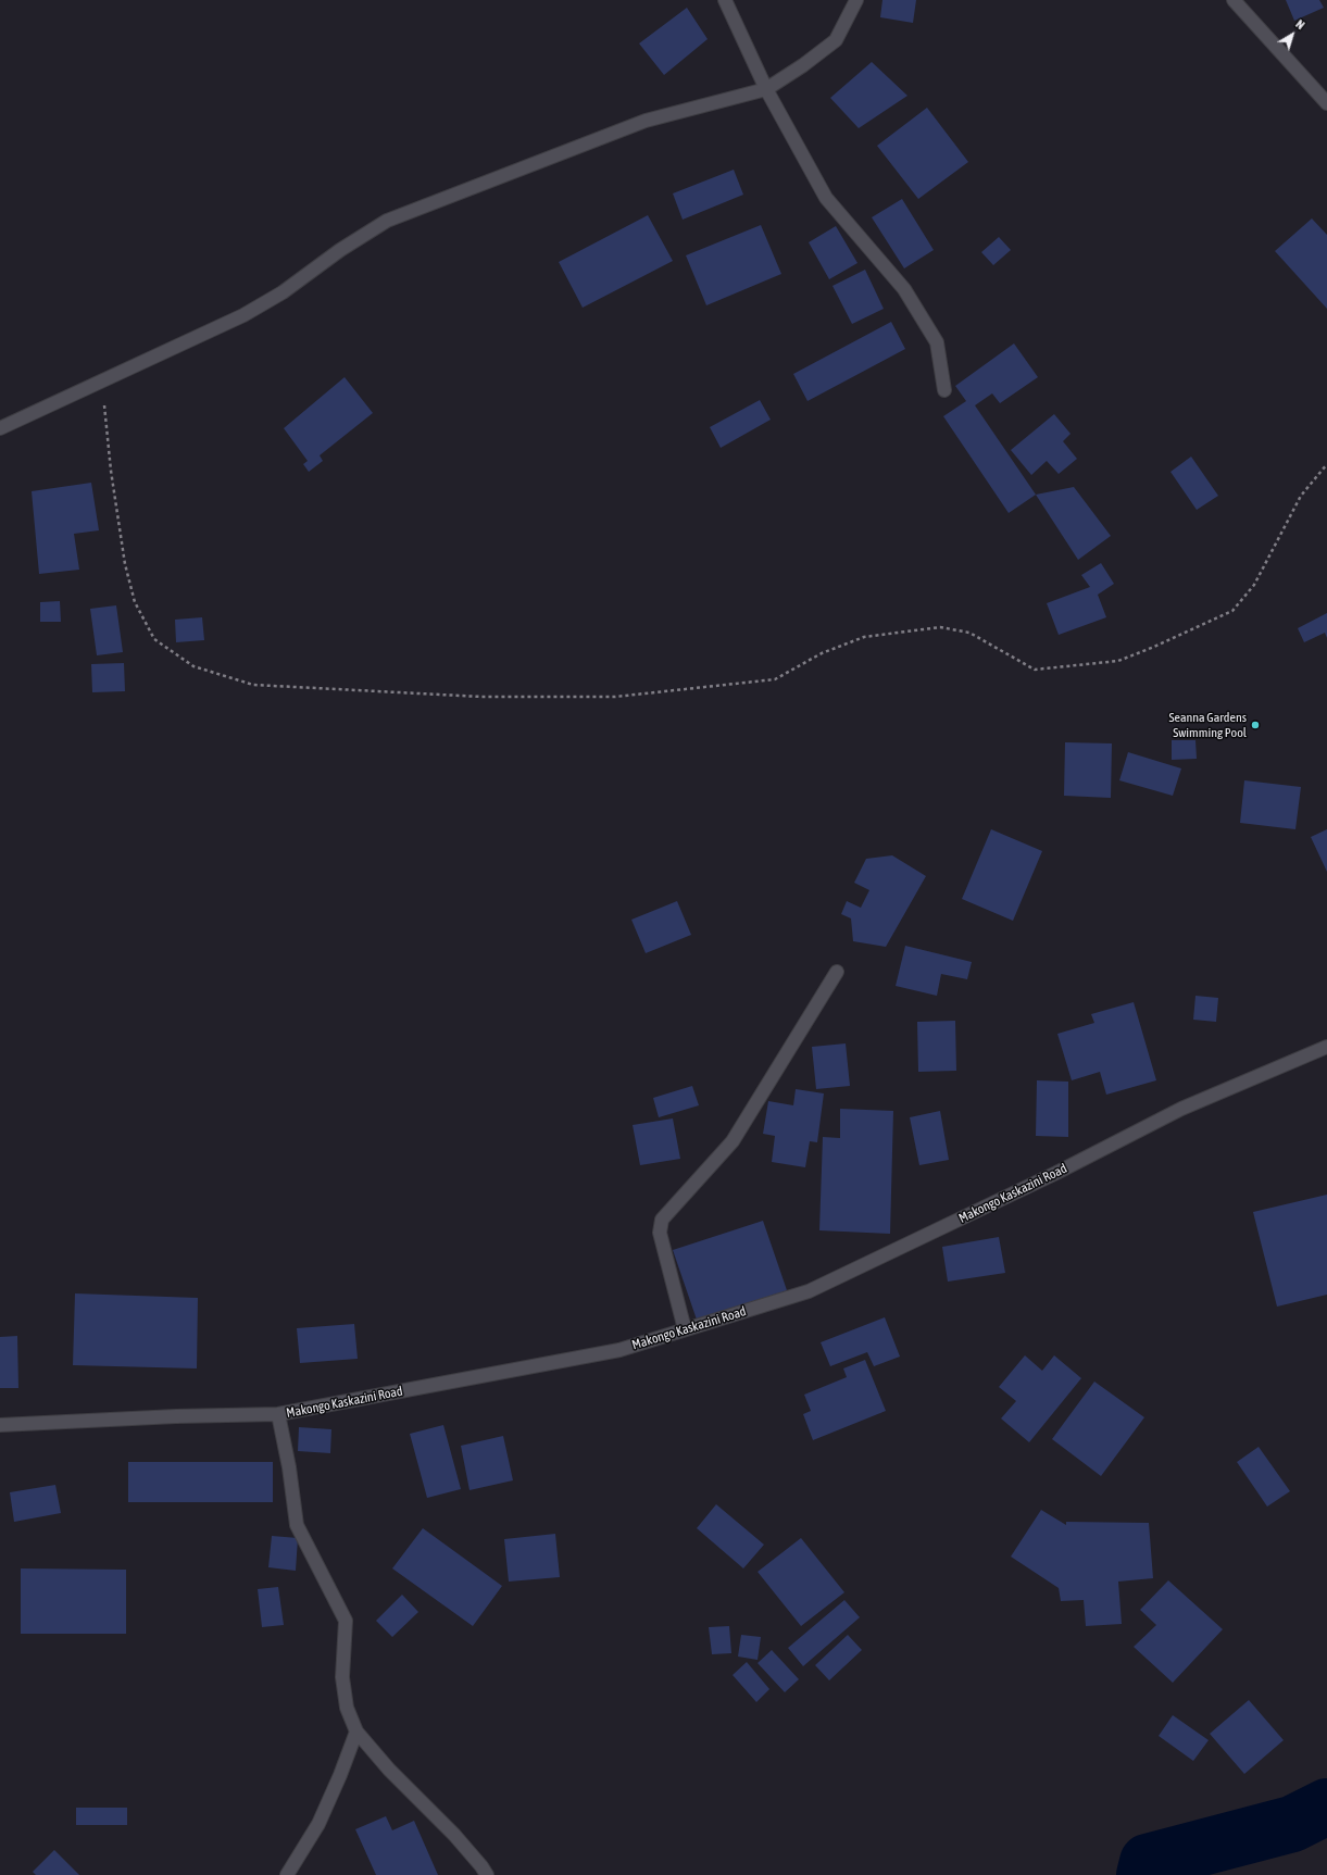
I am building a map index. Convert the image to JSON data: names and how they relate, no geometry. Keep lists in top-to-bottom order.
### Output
{
  "streets": {
    "street": ["Makongo Kaskazini Road"]
  },
  "places": ["Seanna Gardens Swimming Pool"],
  "north": "top right"
}
